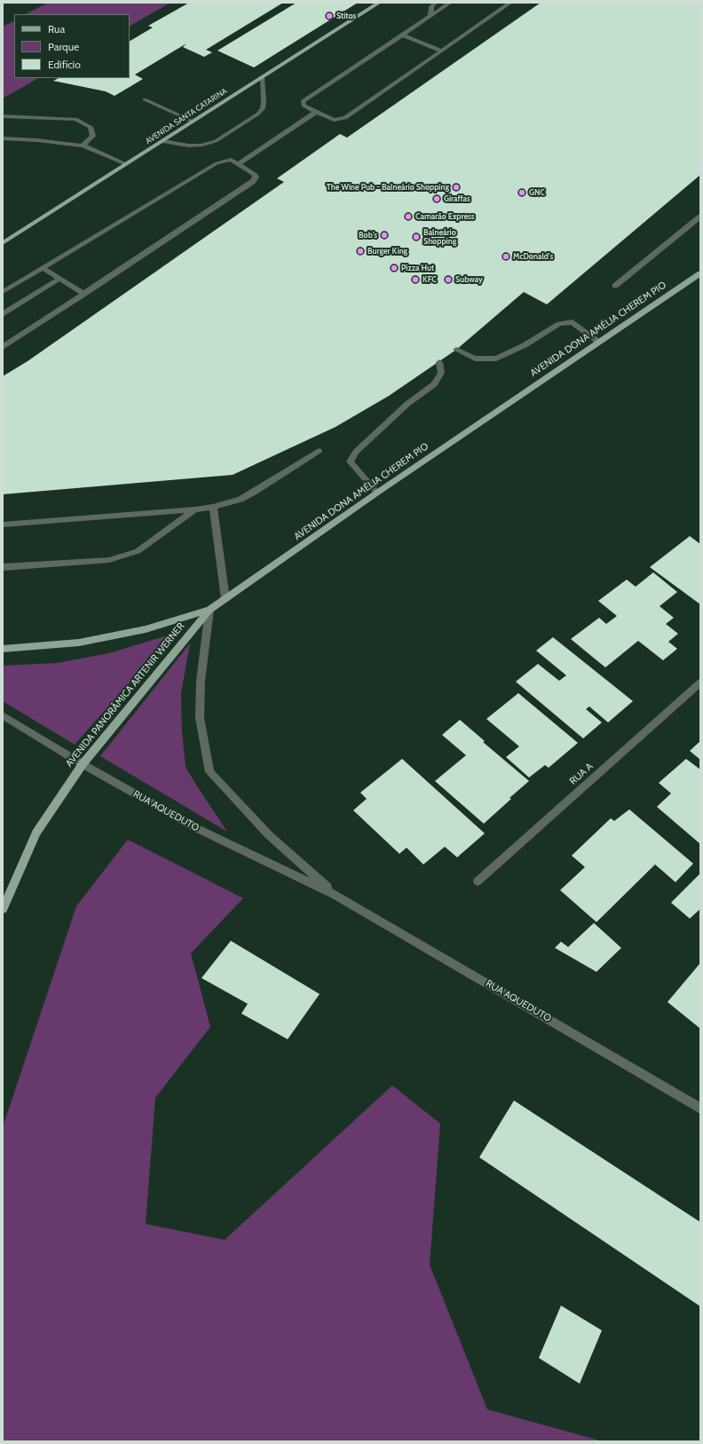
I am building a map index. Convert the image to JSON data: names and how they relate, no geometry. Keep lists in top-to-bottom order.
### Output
{
  "streets": {
    "main road": ["AVENIDA SANTA CATARINA", "AVENIDA DONA AMÉLIA CHEREM PIO", "AVENIDA PANORÂMICA ARTENIR WERNER"],
    "street": ["RUA A", "RUA AQUEDUTO"]
  },
  "crossings": [
    ["AVENIDA DONA AMÉLIA CHEREM PIO", "AVENIDA PANORÂMICA ARTENIR WERNER"],
    ["AVENIDA DONA AMÉLIA CHEREM PIO", "RUA AQUEDUTO"],
    ["AVENIDA PANORÂMICA ARTENIR WERNER", "RUA AQUEDUTO"]
  ],
  "places": [
    "Stitos",
    "The Wine Pub - Balneário Shopping",
    "GNC",
    "Giraffas",
    "Camarão Express",
    "Bob's",
    "Balneário Shopping",
    "Burger King",
    "McDonald's",
    "Pizza Hut",
    "KFC",
    "Subway"
  ],
  "legend": ["Rua", "Parque", "Edifício"]
}
